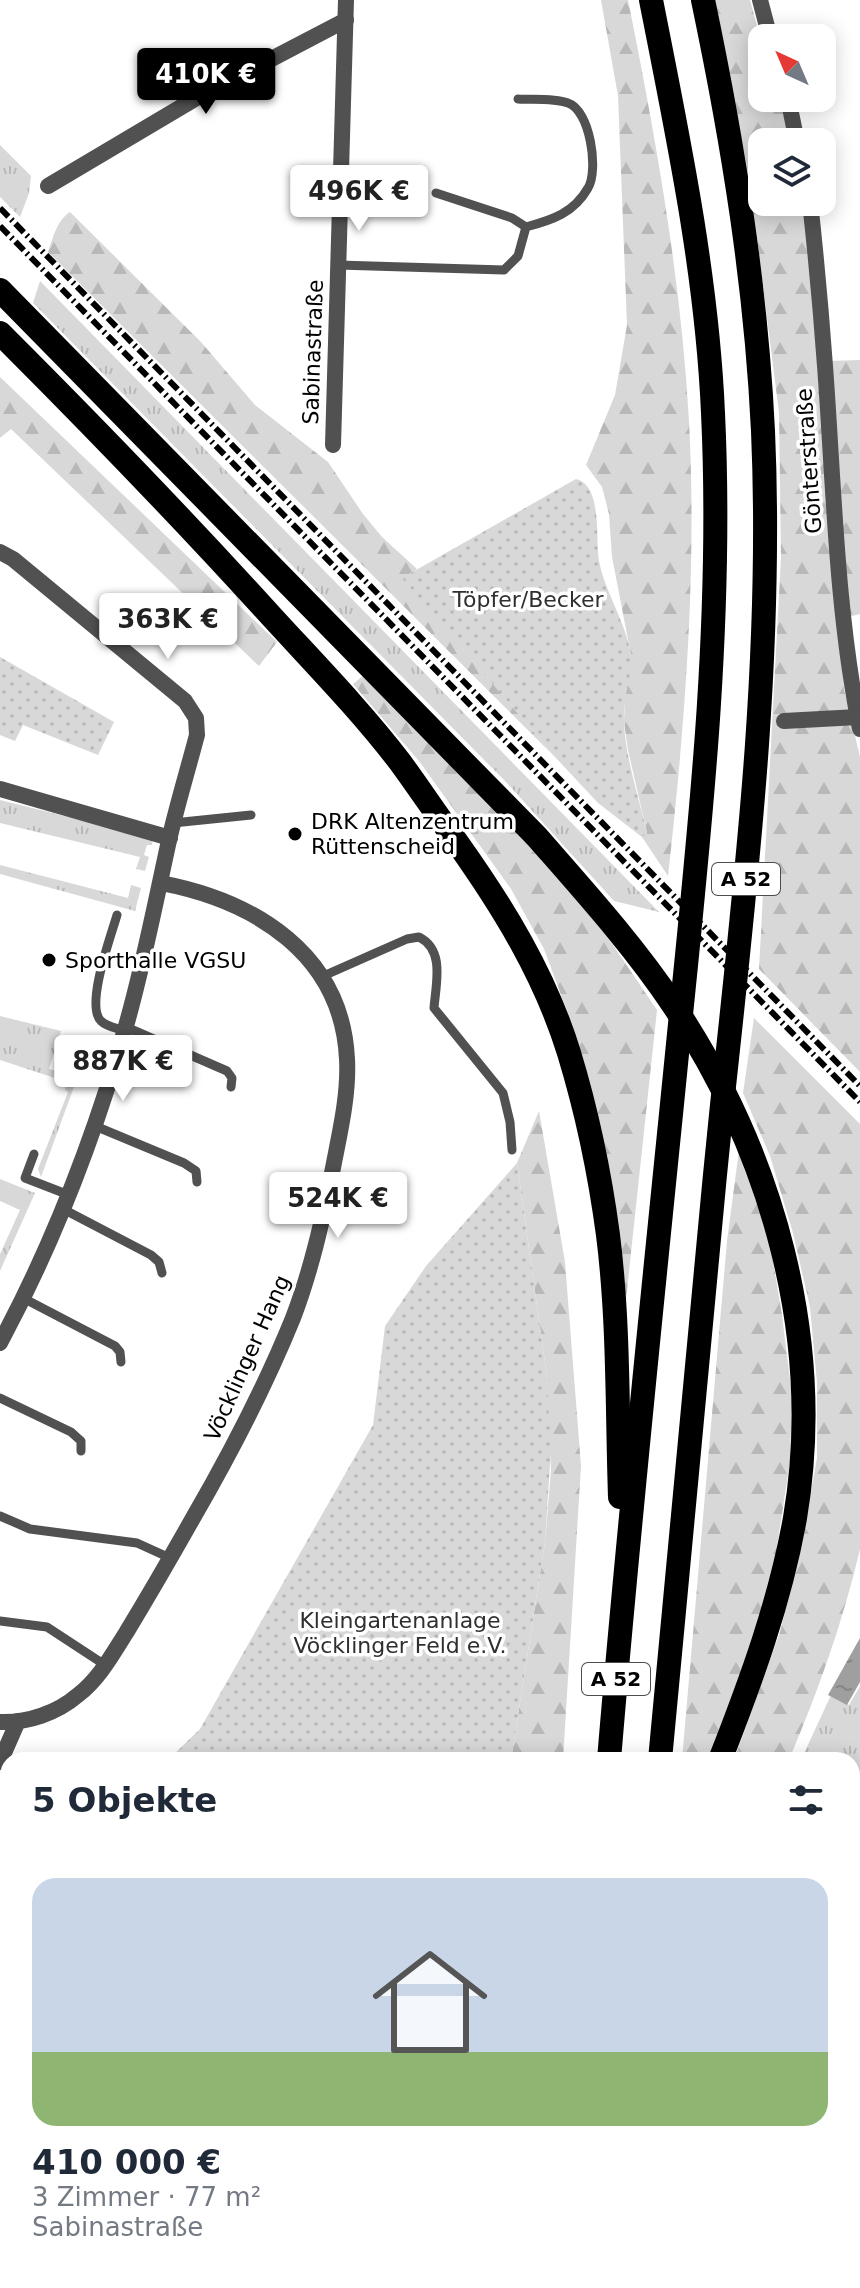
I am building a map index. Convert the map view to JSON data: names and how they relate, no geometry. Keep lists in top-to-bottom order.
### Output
{
  "streets": {
    "highway": ["A 52"],
    "street": ["Sabinastraße", "Gönterstraße", "Vöcklinger Hang"]
  },
  "parks": ["Töpfer/Becker", "Kleingartenanlage Vöcklinger Feld e.V."],
  "places": ["DRK Altenzentrum Rüttenscheid", "Sporthalle VGSU"],
  "north": "top left",
  "page": {
    "price": [
      "410K €",
      "496K €",
      "363K €",
      "887K €",
      "524K €"
    ],
    "heading": "5 Objekte",
    "list": [
      {
        "name": "410 000 €",
        "note": "3 Zimmer · 77 m² · Sabinastraße"
      }
    ]
  }
}
